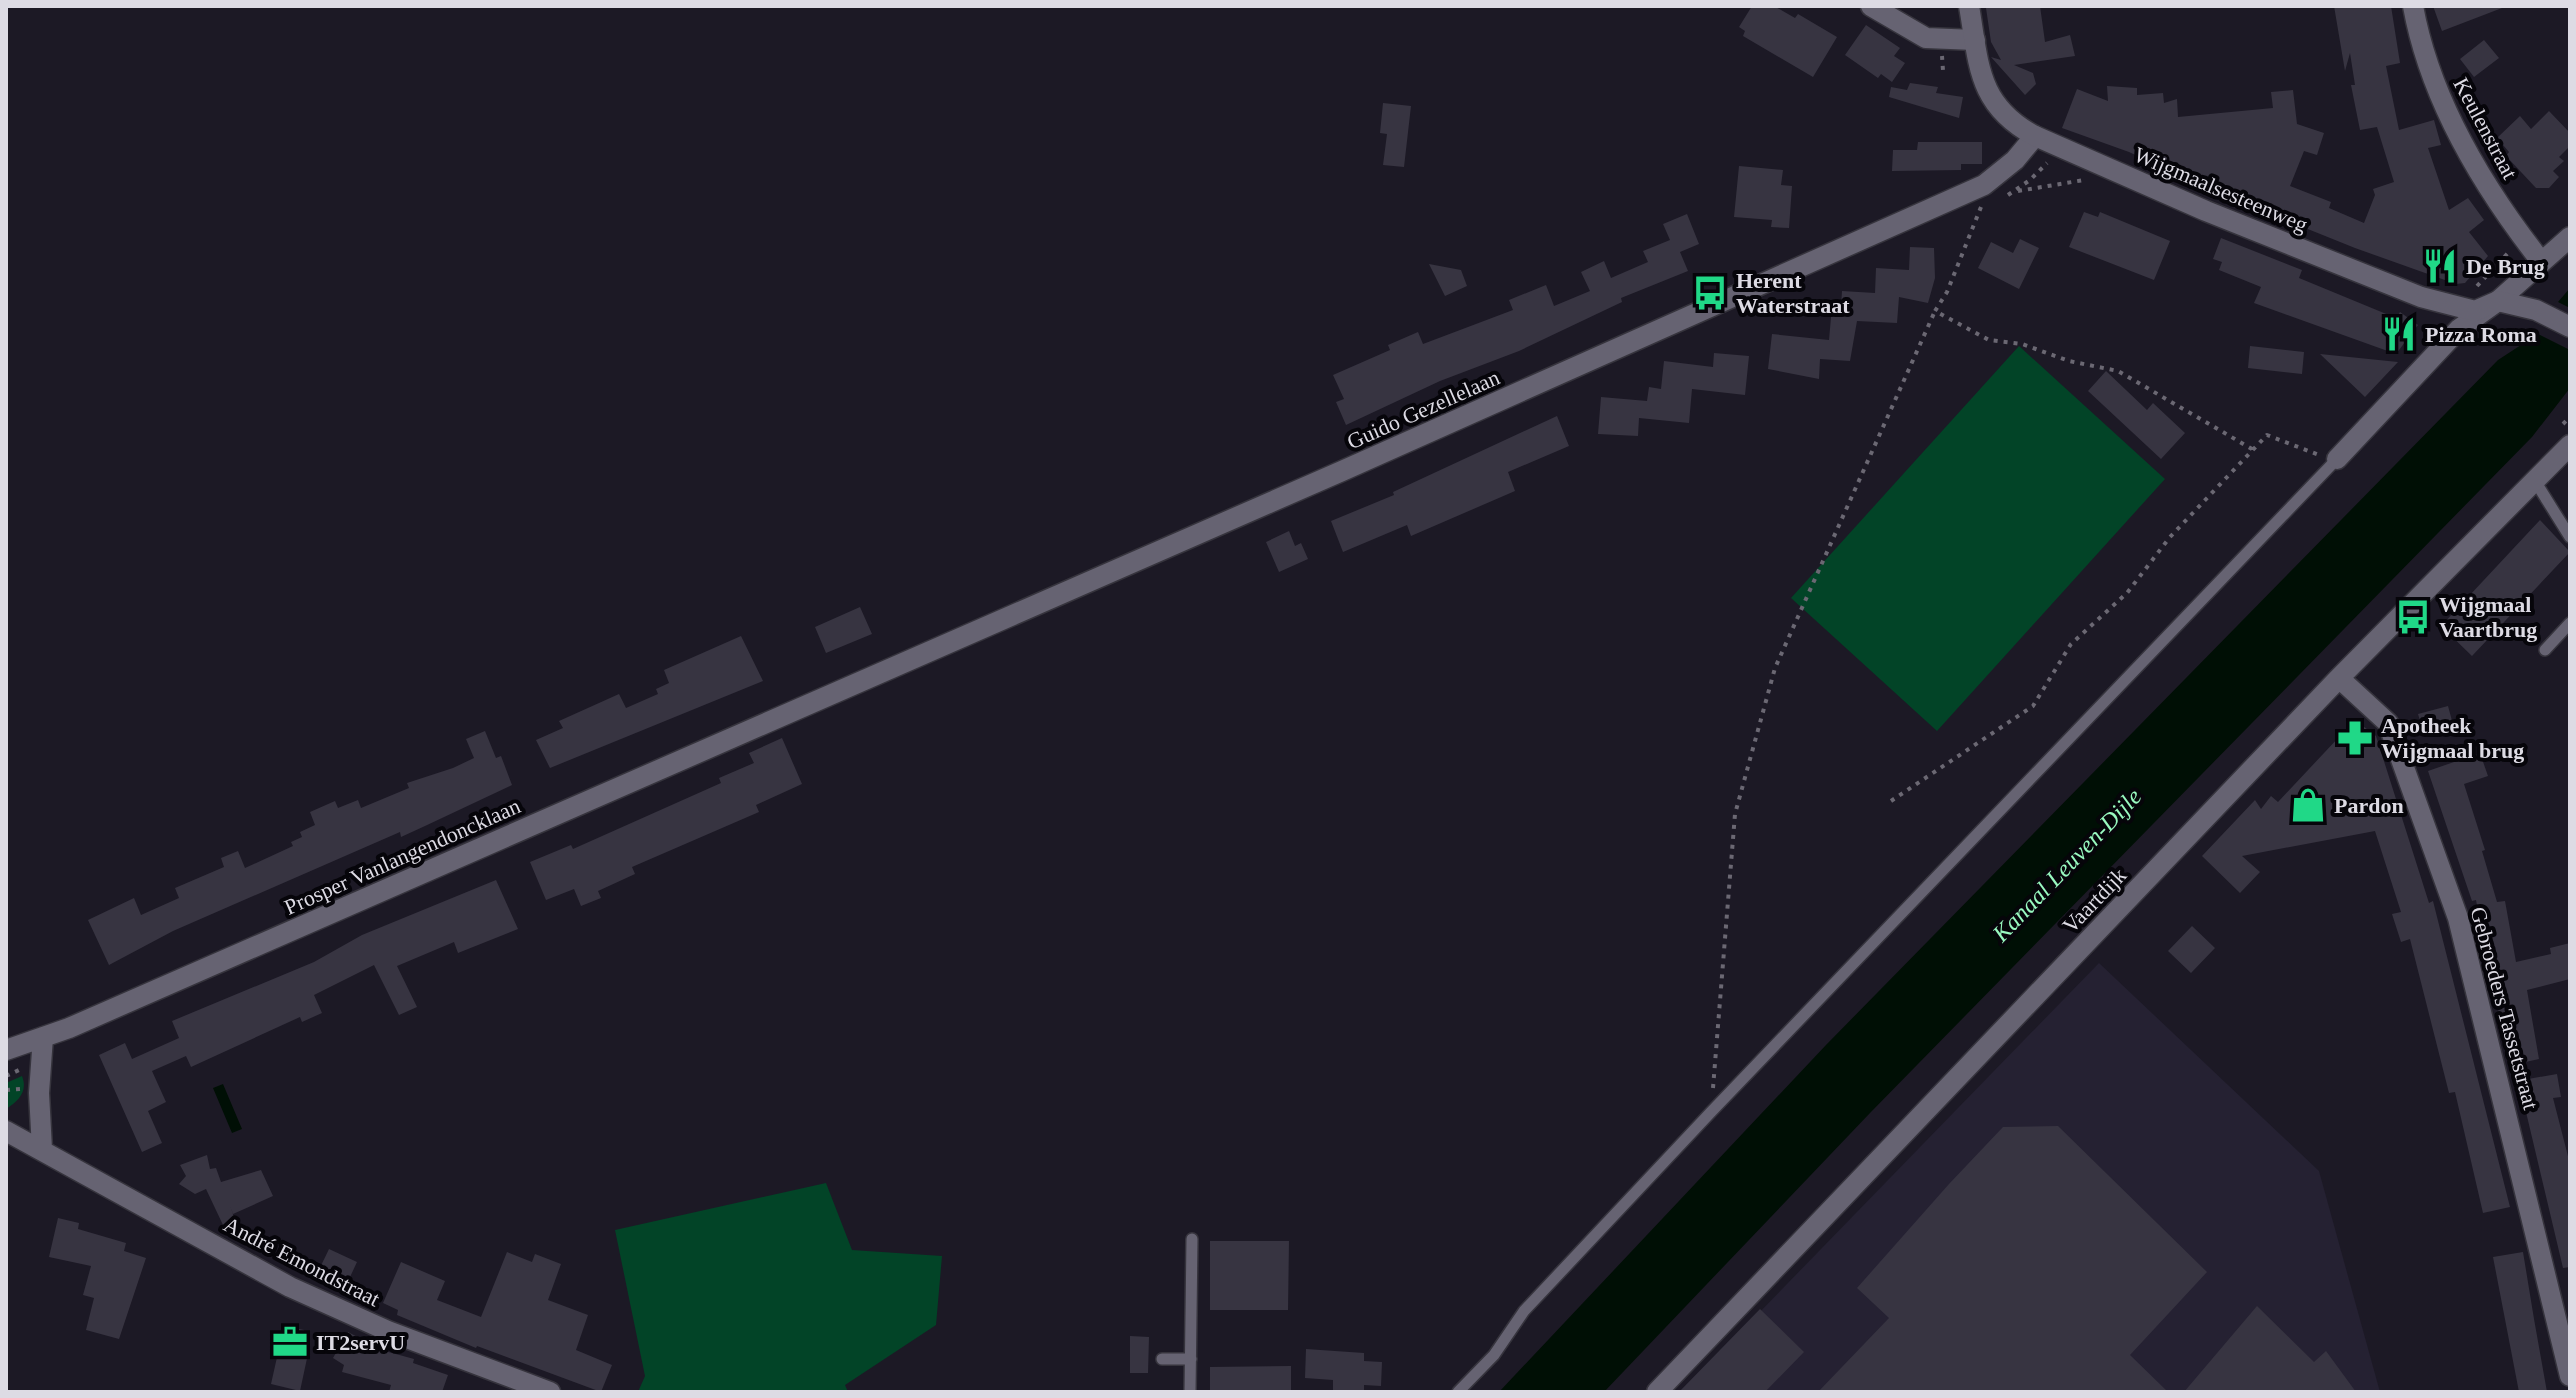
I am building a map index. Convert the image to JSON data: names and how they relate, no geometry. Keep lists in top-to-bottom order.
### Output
{
  "streets": {
    "street": [
      "Keulenstraat",
      "Wijgmaalsesteenweg",
      "Guido Gezellelaan",
      "Prosper Vanlangendoncklaan",
      "Vaartdijk",
      "Gebroeders Tassetstraat",
      "André Emondstraat"
    ]
  },
  "crossings": [
    ["Wijgmaalsesteenweg", "Guido Gezellelaan"],
    ["Guido Gezellelaan", "Prosper Vanlangendoncklaan"],
    ["Vaartdijk", "Gebroeders Tassetstraat"]
  ],
  "water": ["Kanaal Leuven-Dijle"],
  "places": {
    "restaurant": ["De Brug", "Pizza Roma"],
    "bus stop": ["Herent Waterstraat", "Wijgmaal Vaartbrug"],
    "pharmacy": ["Apotheek Wijgmaal brug"],
    "shop": ["Pardon"],
    "office": ["IT2servU"]
  }
}
